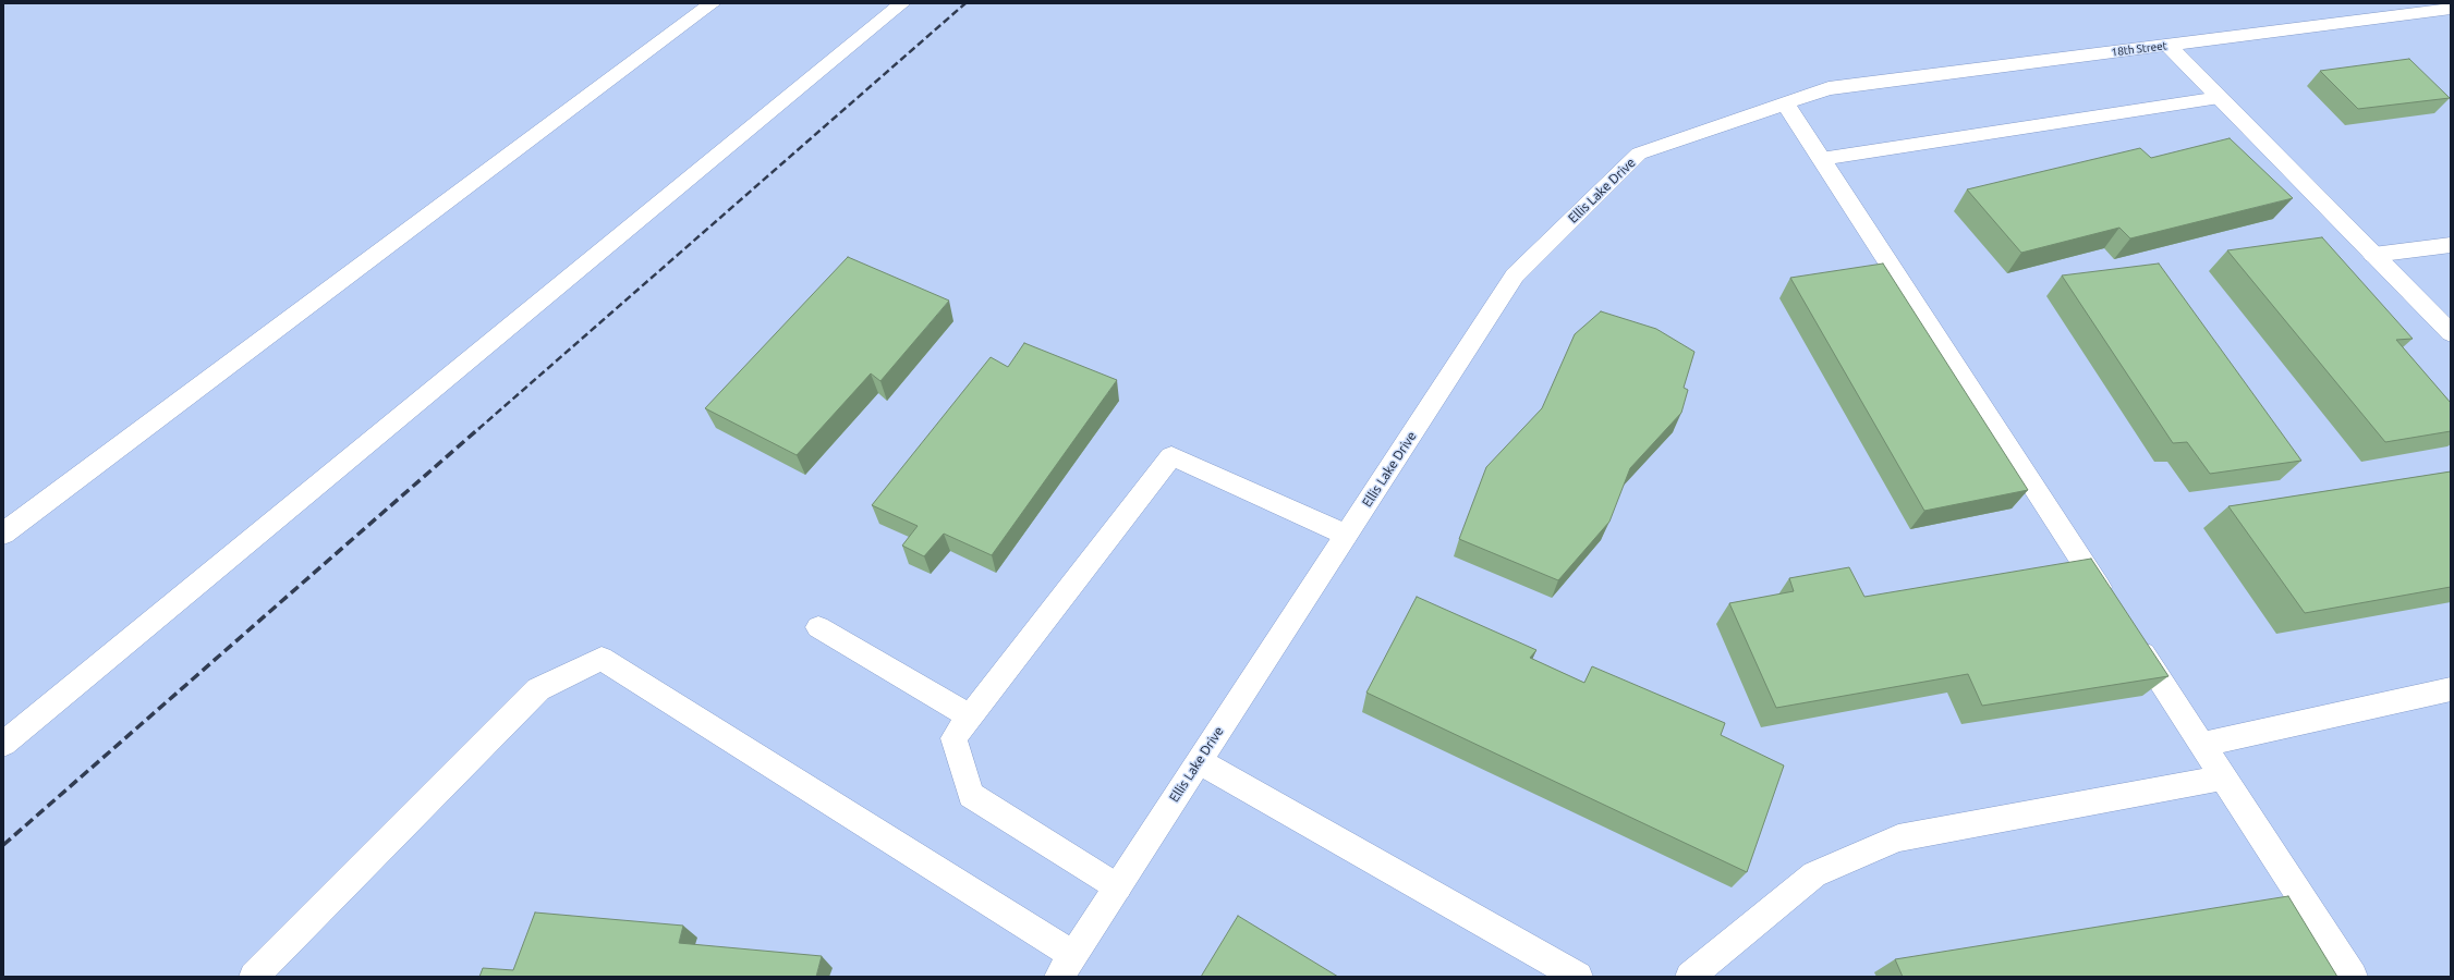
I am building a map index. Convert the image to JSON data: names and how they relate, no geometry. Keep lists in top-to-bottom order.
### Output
{
  "streets": {
    "street": ["18th Street", "Ellis Lake Drive"]
  },
  "crossings": [
    ["18th Street", "Ellis Lake Drive"]
  ]
}
